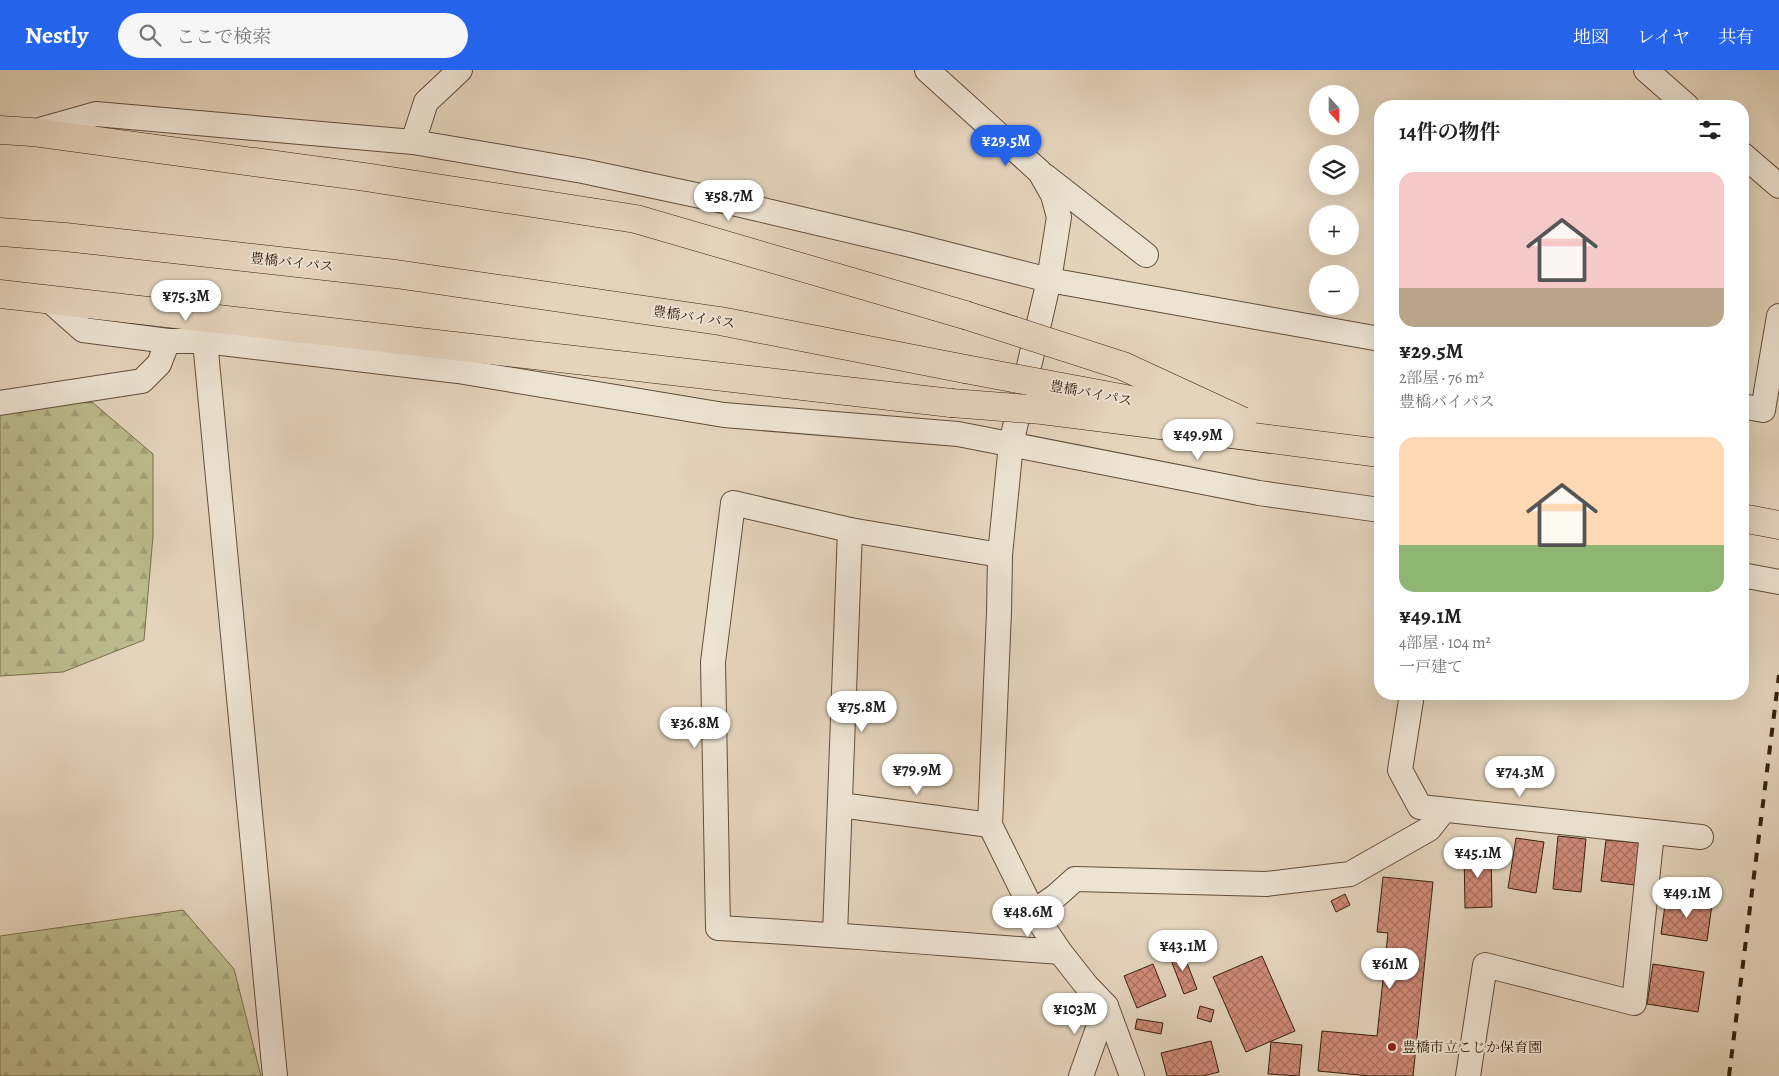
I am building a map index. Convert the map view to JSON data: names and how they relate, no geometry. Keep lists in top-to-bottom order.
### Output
{
  "streets": {
    "highway": ["豊橋バイパス"]
  },
  "places": ["豊橋市立こじか保育園"],
  "north": "bottom",
  "page": {
    "header": "Nestly",
    "search": "ここで検索",
    "nav": ["地図", "レイヤ", "共有"],
    "map_buttons": ["+", "−"],
    "heading": "14件の物件",
    "price": [
      "¥29.5M",
      "¥58.7M",
      "¥75.3M",
      "¥49.9M",
      "¥75.8M",
      "¥36.8M",
      "¥79.9M",
      "¥74.3M",
      "¥45.1M",
      "¥49.1M",
      "¥48.6M",
      "¥43.1M",
      "¥61M",
      "¥103M"
    ],
    "list": [
      {
        "name": "¥29.5M",
        "note": "2部屋 · 76 m² · 豊橋バイパス"
      },
      {
        "name": "¥49.1M",
        "note": "4部屋 · 104 m² · 一戸建て"
      }
    ]
  }
}
